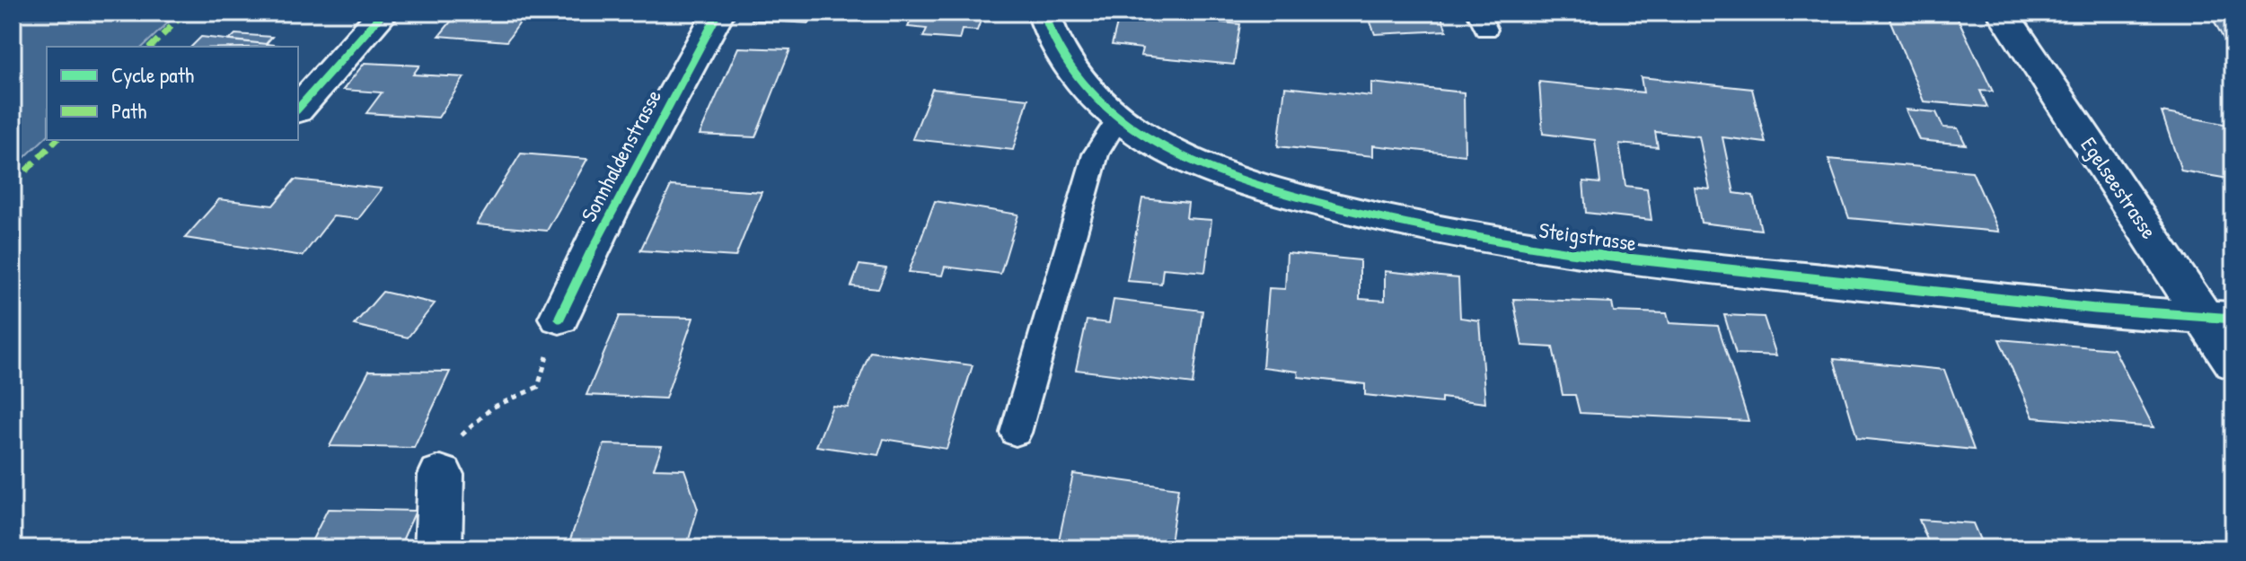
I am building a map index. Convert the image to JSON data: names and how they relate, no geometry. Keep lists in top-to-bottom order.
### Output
{
  "streets": {
    "street": ["Sonnhaldenstrasse", "Egelseestrasse", "Steigstrasse"]
  },
  "crossings": [
    ["Egelseestrasse", "Steigstrasse"]
  ],
  "legend": ["Cycle path", "Path"]
}
